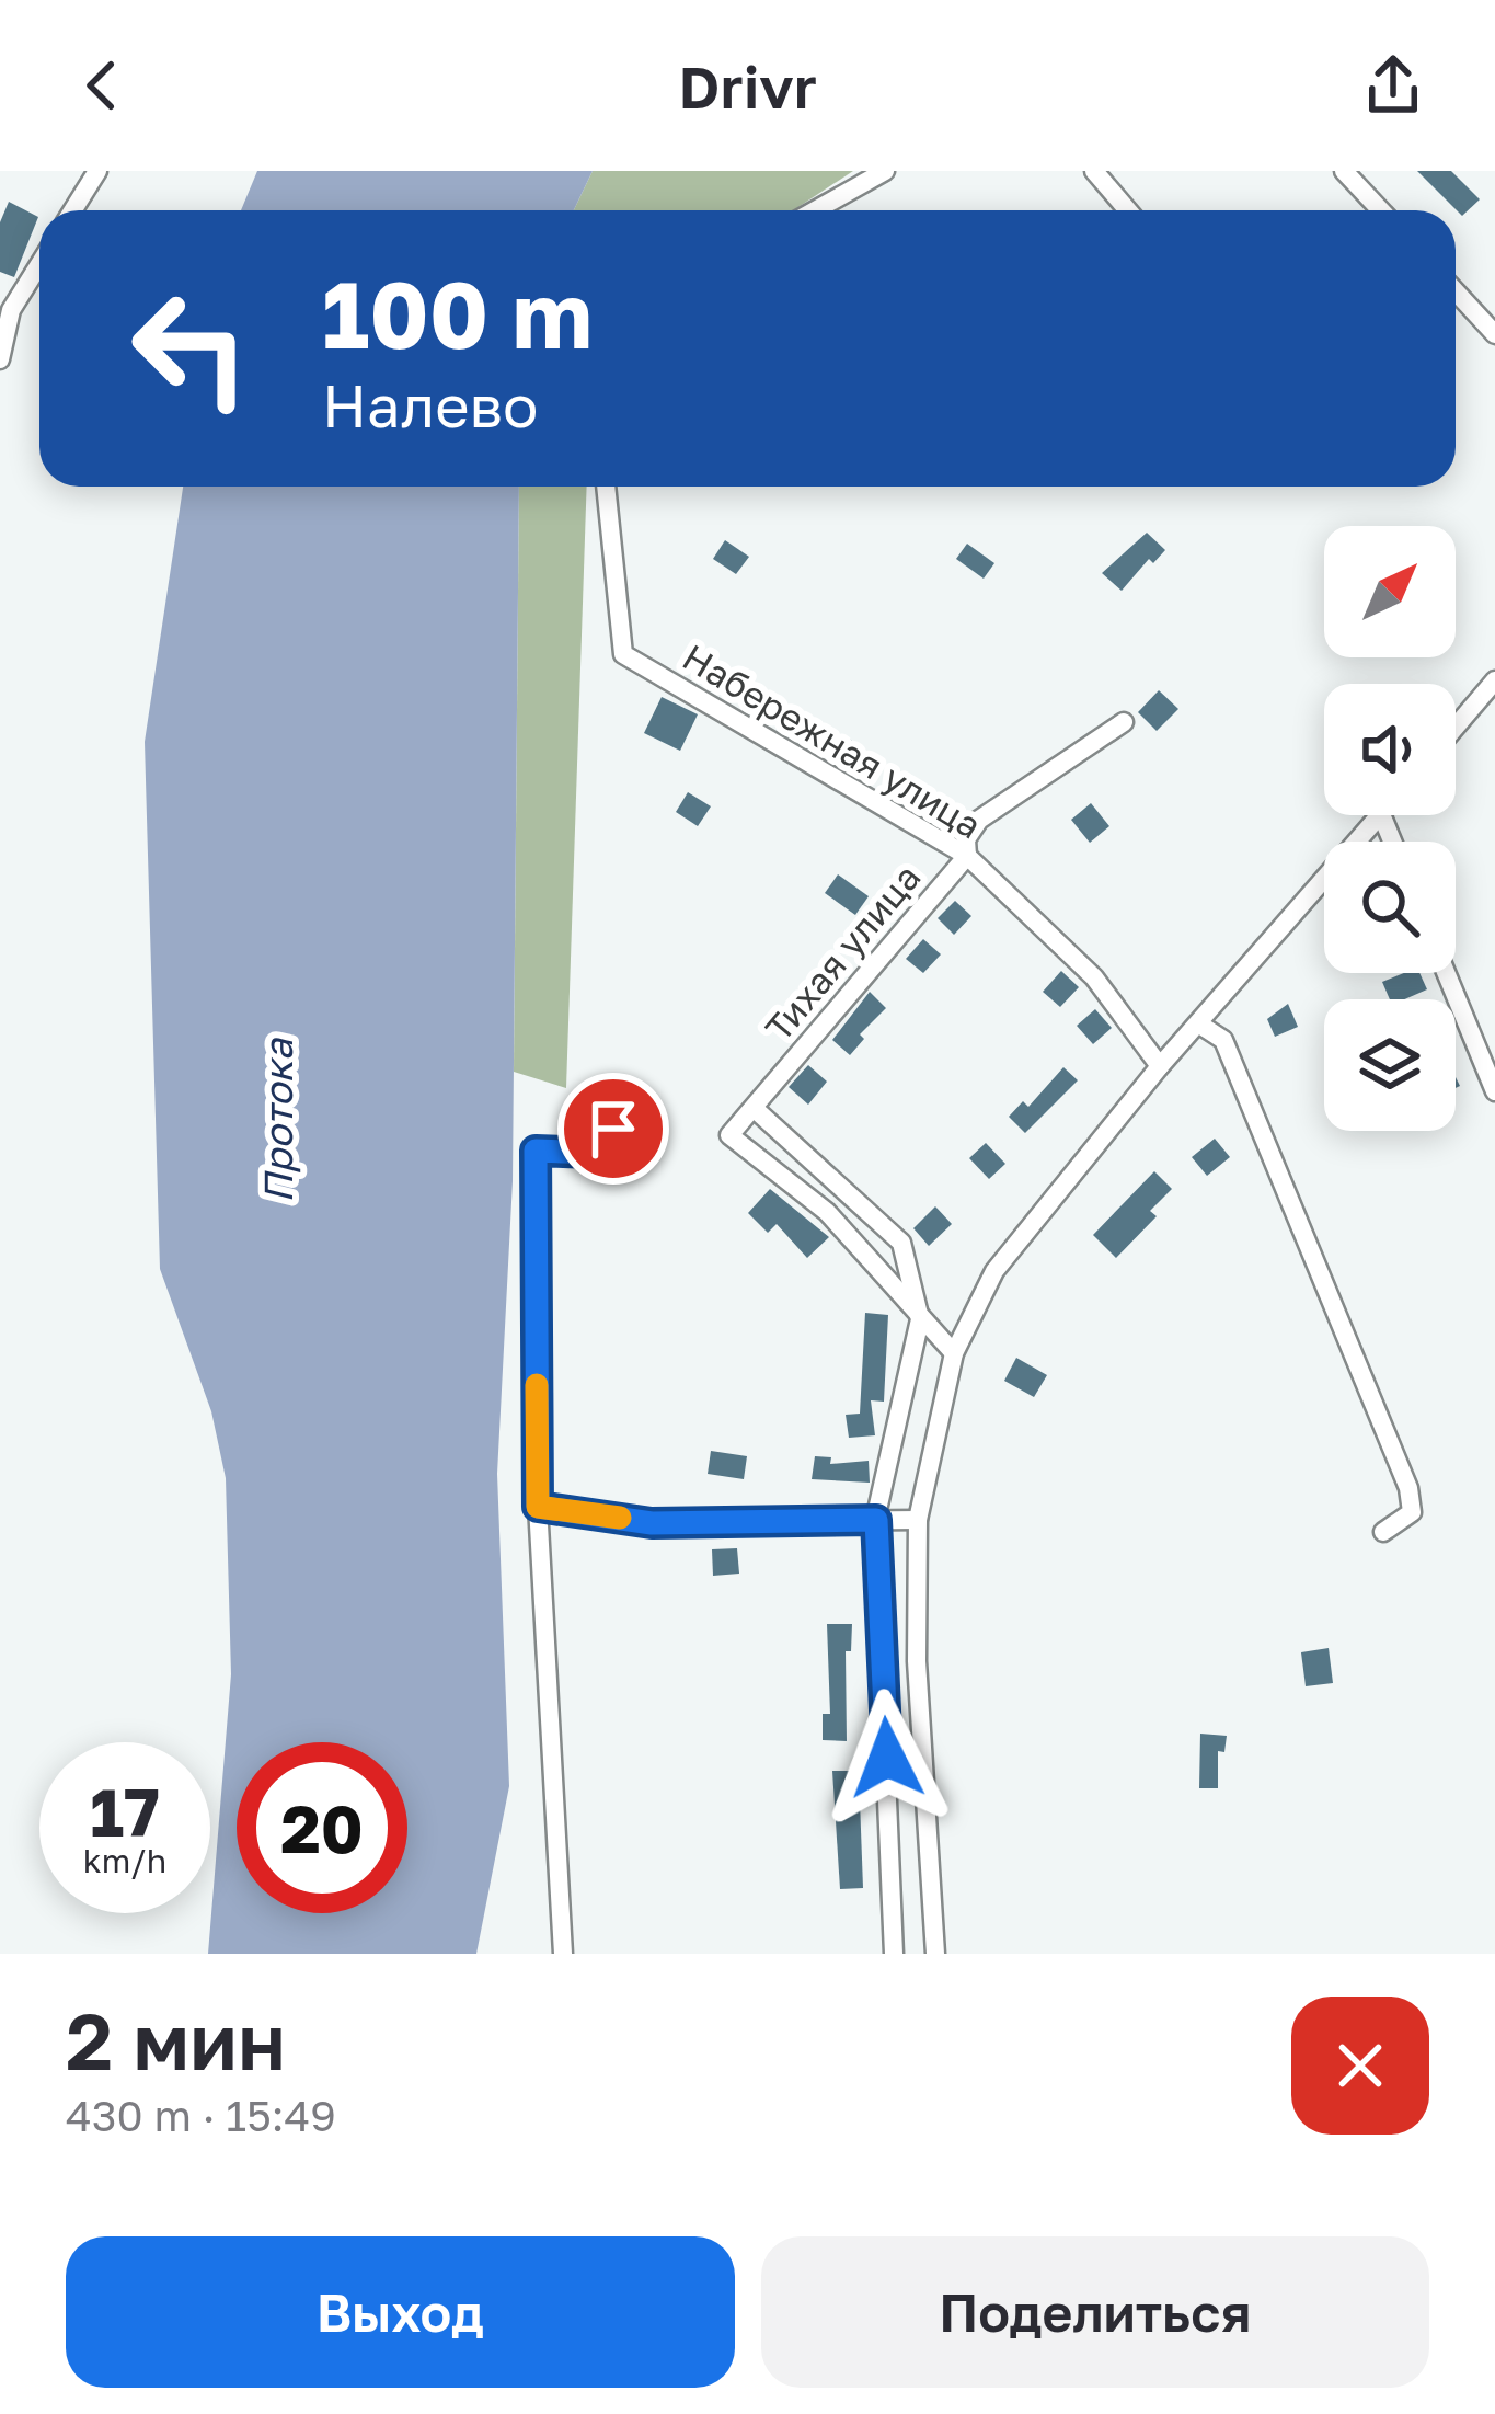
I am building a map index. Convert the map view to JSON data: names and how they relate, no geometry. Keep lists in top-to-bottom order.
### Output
{
  "streets": {
    "street": ["Набережная улица", "Тихая улица"]
  },
  "crossings": [
    ["Набережная улица", "Тихая улица"]
  ],
  "water": ["Протока"],
  "north": "top right",
  "page": {
    "header": "Drivr",
    "turn": ["100 m", "Налево"],
    "speed": "17 km/h",
    "limit": "20",
    "heading": ["2 мин", "430 m · 15:49"],
    "buttons": ["Выход", "Поделиться"]
  }
}
